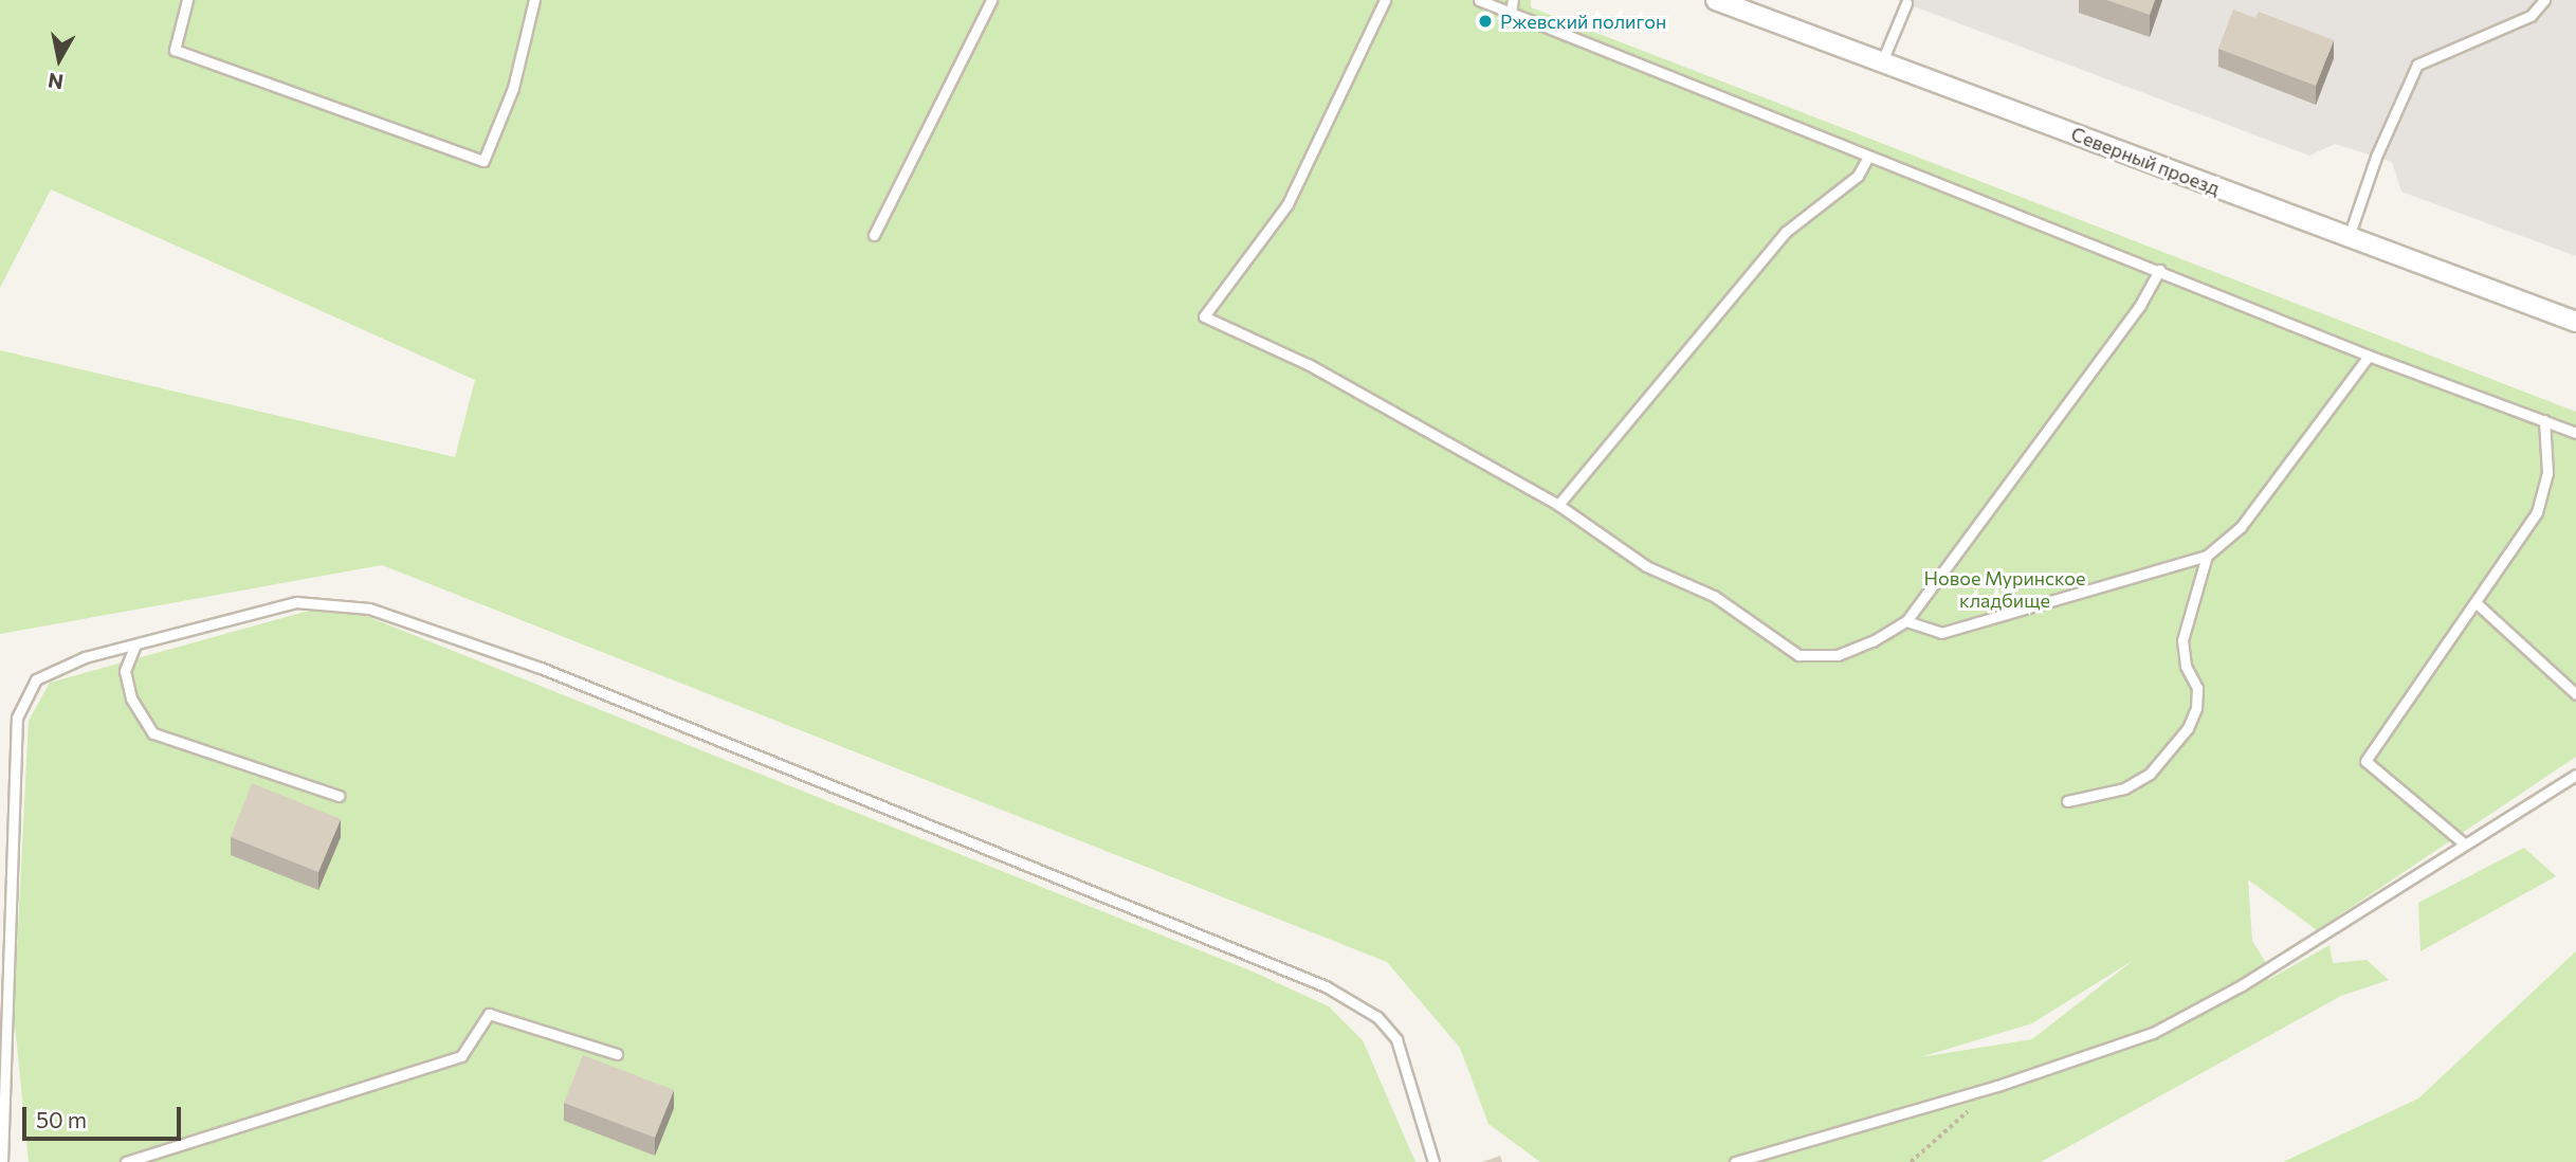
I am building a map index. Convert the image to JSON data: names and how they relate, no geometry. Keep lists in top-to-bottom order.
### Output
{
  "streets": {
    "street": ["Северный проезд"]
  },
  "parks": ["Новое Муринское кладбище"],
  "places": ["Ржевский полигон"],
  "scale_bar": "50 m",
  "north": "bottom"
}
